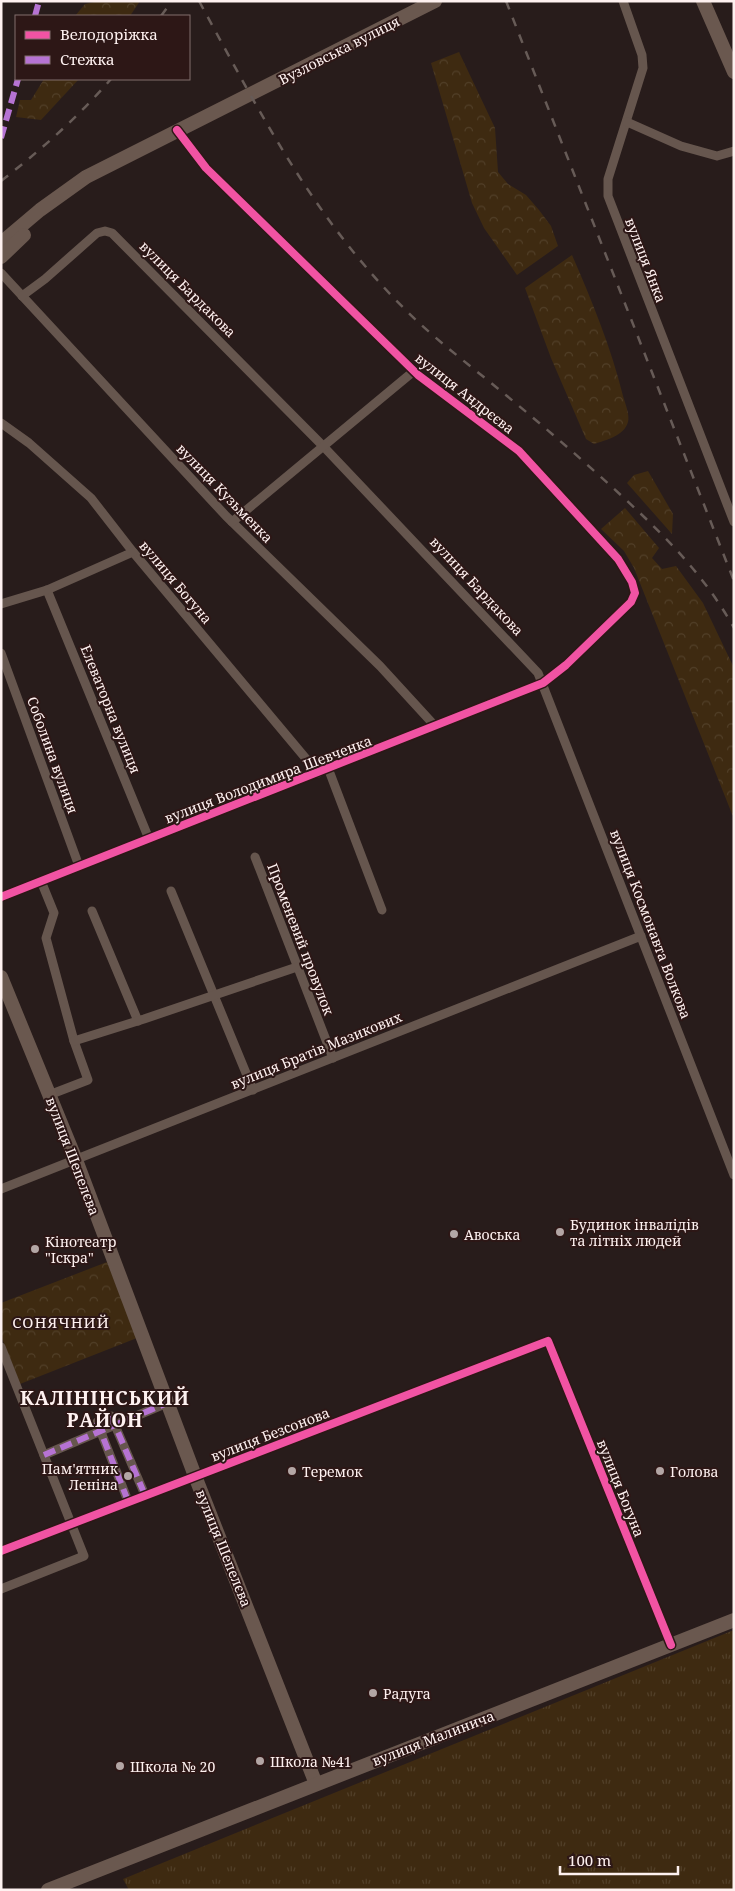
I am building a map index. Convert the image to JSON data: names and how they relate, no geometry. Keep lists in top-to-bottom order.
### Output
{
  "streets": {
    "street": [
      "Вузловська вулиця",
      "вулиця Янка",
      "вулиця Бардакова",
      "вулиця Андрєєва",
      "вулиця Кузьменка",
      "вулиця Богуна",
      "Елеваторна вулиця",
      "Соболина вулиця",
      "вулиця Володимира Шевченка",
      "вулиця Космонавта Волкова",
      "Променевий провулок",
      "вулиця Братів Мазикових",
      "вулиця Шепелєва",
      "вулиця Безсонова",
      "вулиця Малинича"
    ]
  },
  "crossings": [
    ["Вузловська вулиця", "вулиця Андрєєва"],
    ["вулиця Бардакова", "вулиця Андрєєва"],
    ["вулиця Бардакова", "вулиця Кузьменка"],
    ["вулиця Бардакова", "вулиця Володимира Шевченка"],
    ["вулиця Бардакова", "вулиця Космонавта Волкова"],
    ["вулиця Андрєєва", "вулиця Володимира Шевченка"],
    ["вулиця Андрєєва", "вулиця Космонавта Волкова"],
    ["вулиця Кузьменка", "вулиця Володимира Шевченка"],
    ["вулиця Богуна", "вулиця Володимира Шевченка"],
    ["вулиця Богуна", "вулиця Безсонова"],
    ["вулиця Богуна", "вулиця Малинича"],
    ["Елеваторна вулиця", "вулиця Володимира Шевченка"],
    ["Соболина вулиця", "вулиця Володимира Шевченка"],
    ["вулиця Володимира Шевченка", "вулиця Космонавта Волкова"],
    ["вулиця Космонавта Волкова", "вулиця Братів Мазикових"],
    ["Променевий провулок", "вулиця Братів Мазикових"],
    ["вулиця Братів Мазикових", "вулиця Шепелєва"],
    ["вулиця Шепелєва", "вулиця Безсонова"],
    ["вулиця Шепелєва", "вулиця Малинича"]
  ],
  "districts": ["СОНЯЧНИЙ", "КАЛІНІНСЬКИЙ РАЙОН"],
  "places": [
    "Будинок інвалідів та літніх людей",
    "Авоська",
    "Кінотеатр \"Іскра\"",
    "Теремок",
    "Голова",
    "Пам'ятник Леніна",
    "Радуга",
    "Школа №41",
    "Школа № 20"
  ],
  "legend": ["Велодоріжка", "Стежка"],
  "scale_bar": "100 m"
}
